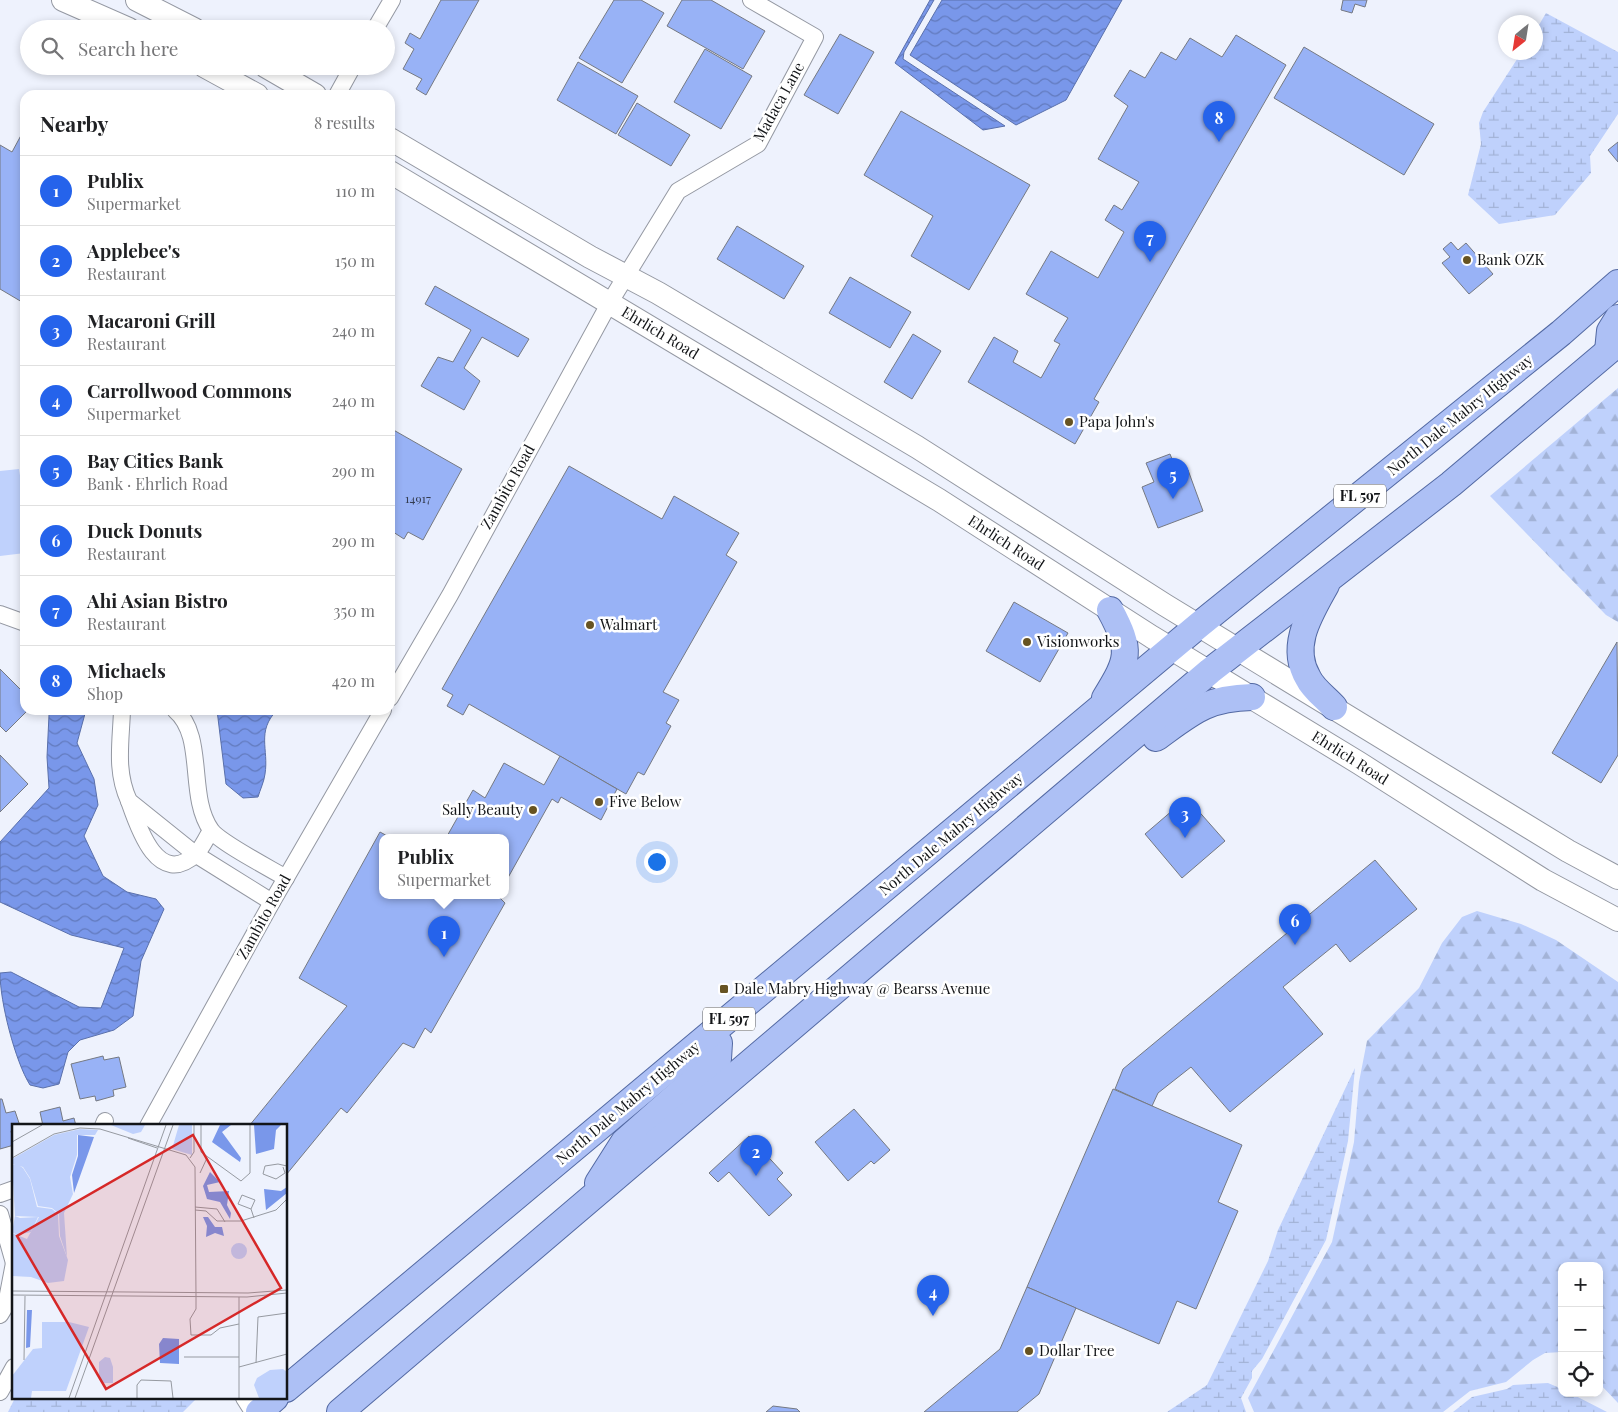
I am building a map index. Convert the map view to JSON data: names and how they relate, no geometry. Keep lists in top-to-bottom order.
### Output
{
  "streets": {
    "main road": ["Ehrlich Road", "North Dale Mabry Highway", "FL 597"],
    "street": ["Madaca Lane", "Zambito Road"]
  },
  "crossings": [
    ["Madaca Lane", "Zambito Road"],
    ["Ehrlich Road", "North Dale Mabry Highway"],
    ["Ehrlich Road", "Zambito Road"],
    ["Ehrlich Road", "FL 597"]
  ],
  "places": {
    "other": [
      "Bank OZK",
      "Papa John's",
      "Walmart",
      "Visionworks",
      "Five Below",
      "Sally Beauty",
      "Dollar Tree"
    ],
    "transit": ["Dale Mabry Highway @ Bearss Avenue"]
  },
  "house_numbers": ["14917"],
  "north": "bottom left",
  "page": {
    "search": "Search here",
    "heading": ["Nearby", "8 results"],
    "pins": [
      "8",
      "7",
      "5",
      "3",
      "6",
      "1",
      "2",
      "4"
    ],
    "list": [
      {
        "mark": "1",
        "name": "Publix",
        "note": "Supermarket",
        "value": "110 m"
      },
      {
        "mark": "2",
        "name": "Applebee's",
        "note": "Restaurant",
        "value": "150 m"
      },
      {
        "mark": "3",
        "name": "Macaroni Grill",
        "note": "Restaurant",
        "value": "240 m"
      },
      {
        "mark": "4",
        "name": "Carrollwood Commons",
        "note": "Supermarket",
        "value": "240 m"
      },
      {
        "mark": "5",
        "name": "Bay Cities Bank",
        "note": "Bank · Ehrlich Road",
        "value": "290 m"
      },
      {
        "mark": "6",
        "name": "Duck Donuts",
        "note": "Restaurant",
        "value": "290 m"
      },
      {
        "mark": "7",
        "name": "Ahi Asian Bistro",
        "note": "Restaurant",
        "value": "350 m"
      },
      {
        "mark": "8",
        "name": "Michaels",
        "note": "Shop",
        "value": "420 m"
      }
    ],
    "popup": ["Publix", "Supermarket"],
    "map_buttons": ["+", "−"]
  }
}
